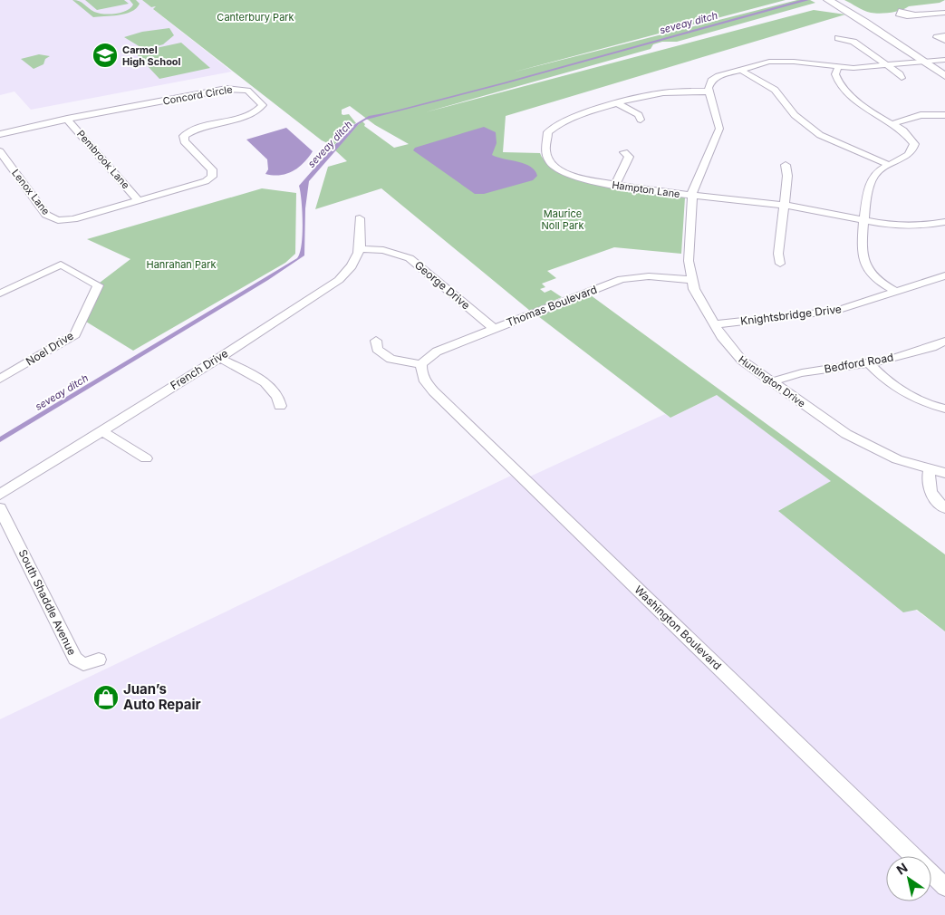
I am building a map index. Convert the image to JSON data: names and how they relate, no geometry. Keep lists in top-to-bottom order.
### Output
{
  "streets": {
    "street": [
      "Concord Circle",
      "Pembrook Lane",
      "Hampton Lane",
      "Lenox Lane",
      "George Drive",
      "Thomas Boulevard",
      "Knightsbridge Drive",
      "Noel Drive",
      "Bedford Road",
      "French Drive",
      "Huntington Drive",
      "South Shaddle Avenue",
      "Washington Boulevard"
    ]
  },
  "crossings": [
    ["Concord Circle", "Pembrook Lane"],
    ["Concord Circle", "Lenox Lane"],
    ["Hampton Lane", "Huntington Drive"],
    ["George Drive", "Thomas Boulevard"],
    ["George Drive", "French Drive"],
    ["Thomas Boulevard", "Huntington Drive"],
    ["Thomas Boulevard", "Washington Boulevard"],
    ["Knightsbridge Drive", "Huntington Drive"],
    ["Bedford Road", "Huntington Drive"]
  ],
  "water": ["seveay ditch"],
  "parks": ["Canterbury Park", "Maurice Noll Park", "Hanrahan Park"],
  "places": {
    "school or university": ["Carmel High School"],
    "shop": ["Juan’s Auto Repair"]
  },
  "north": "top left"
}
